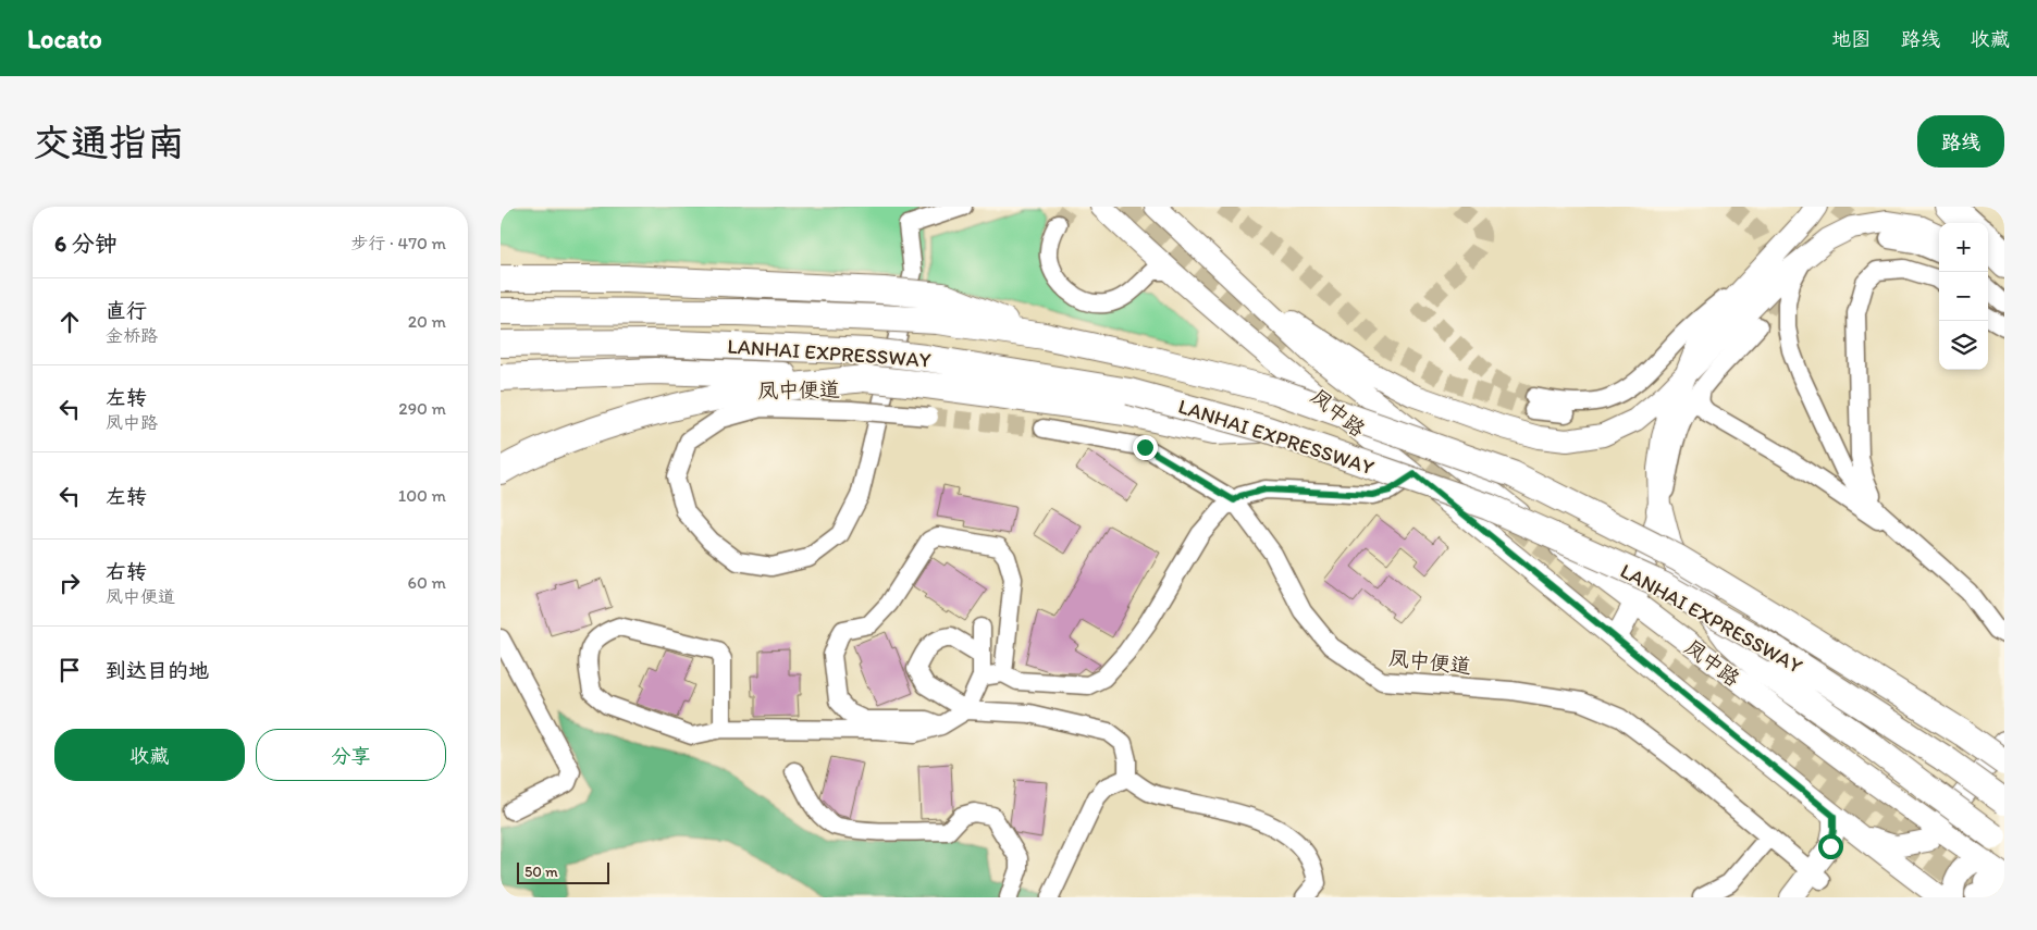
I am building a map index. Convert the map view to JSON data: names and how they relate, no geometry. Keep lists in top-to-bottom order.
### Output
{
  "streets": {
    "highway": ["LANHAI EXPRESSWAY"],
    "main road": ["凤中路"],
    "street": ["凤中便道"]
  },
  "scale_bar": "50 m",
  "page": {
    "header": "Locato",
    "nav": ["地图", "路线", "收藏"],
    "buttons": [
      "路线",
      ["收藏", "分享"]
    ],
    "title": "交通指南",
    "heading": ["6 分钟", "步行 · 470 m"],
    "map_buttons": ["+", "−"],
    "list": [
      ["直行", "金桥路", "20 m"],
      ["左转", "凤中路", "290 m"],
      ["左转", "100 m"],
      ["右转", "凤中便道", "60 m"],
      "到达目的地"
    ],
    "scale": "50 m"
  }
}
